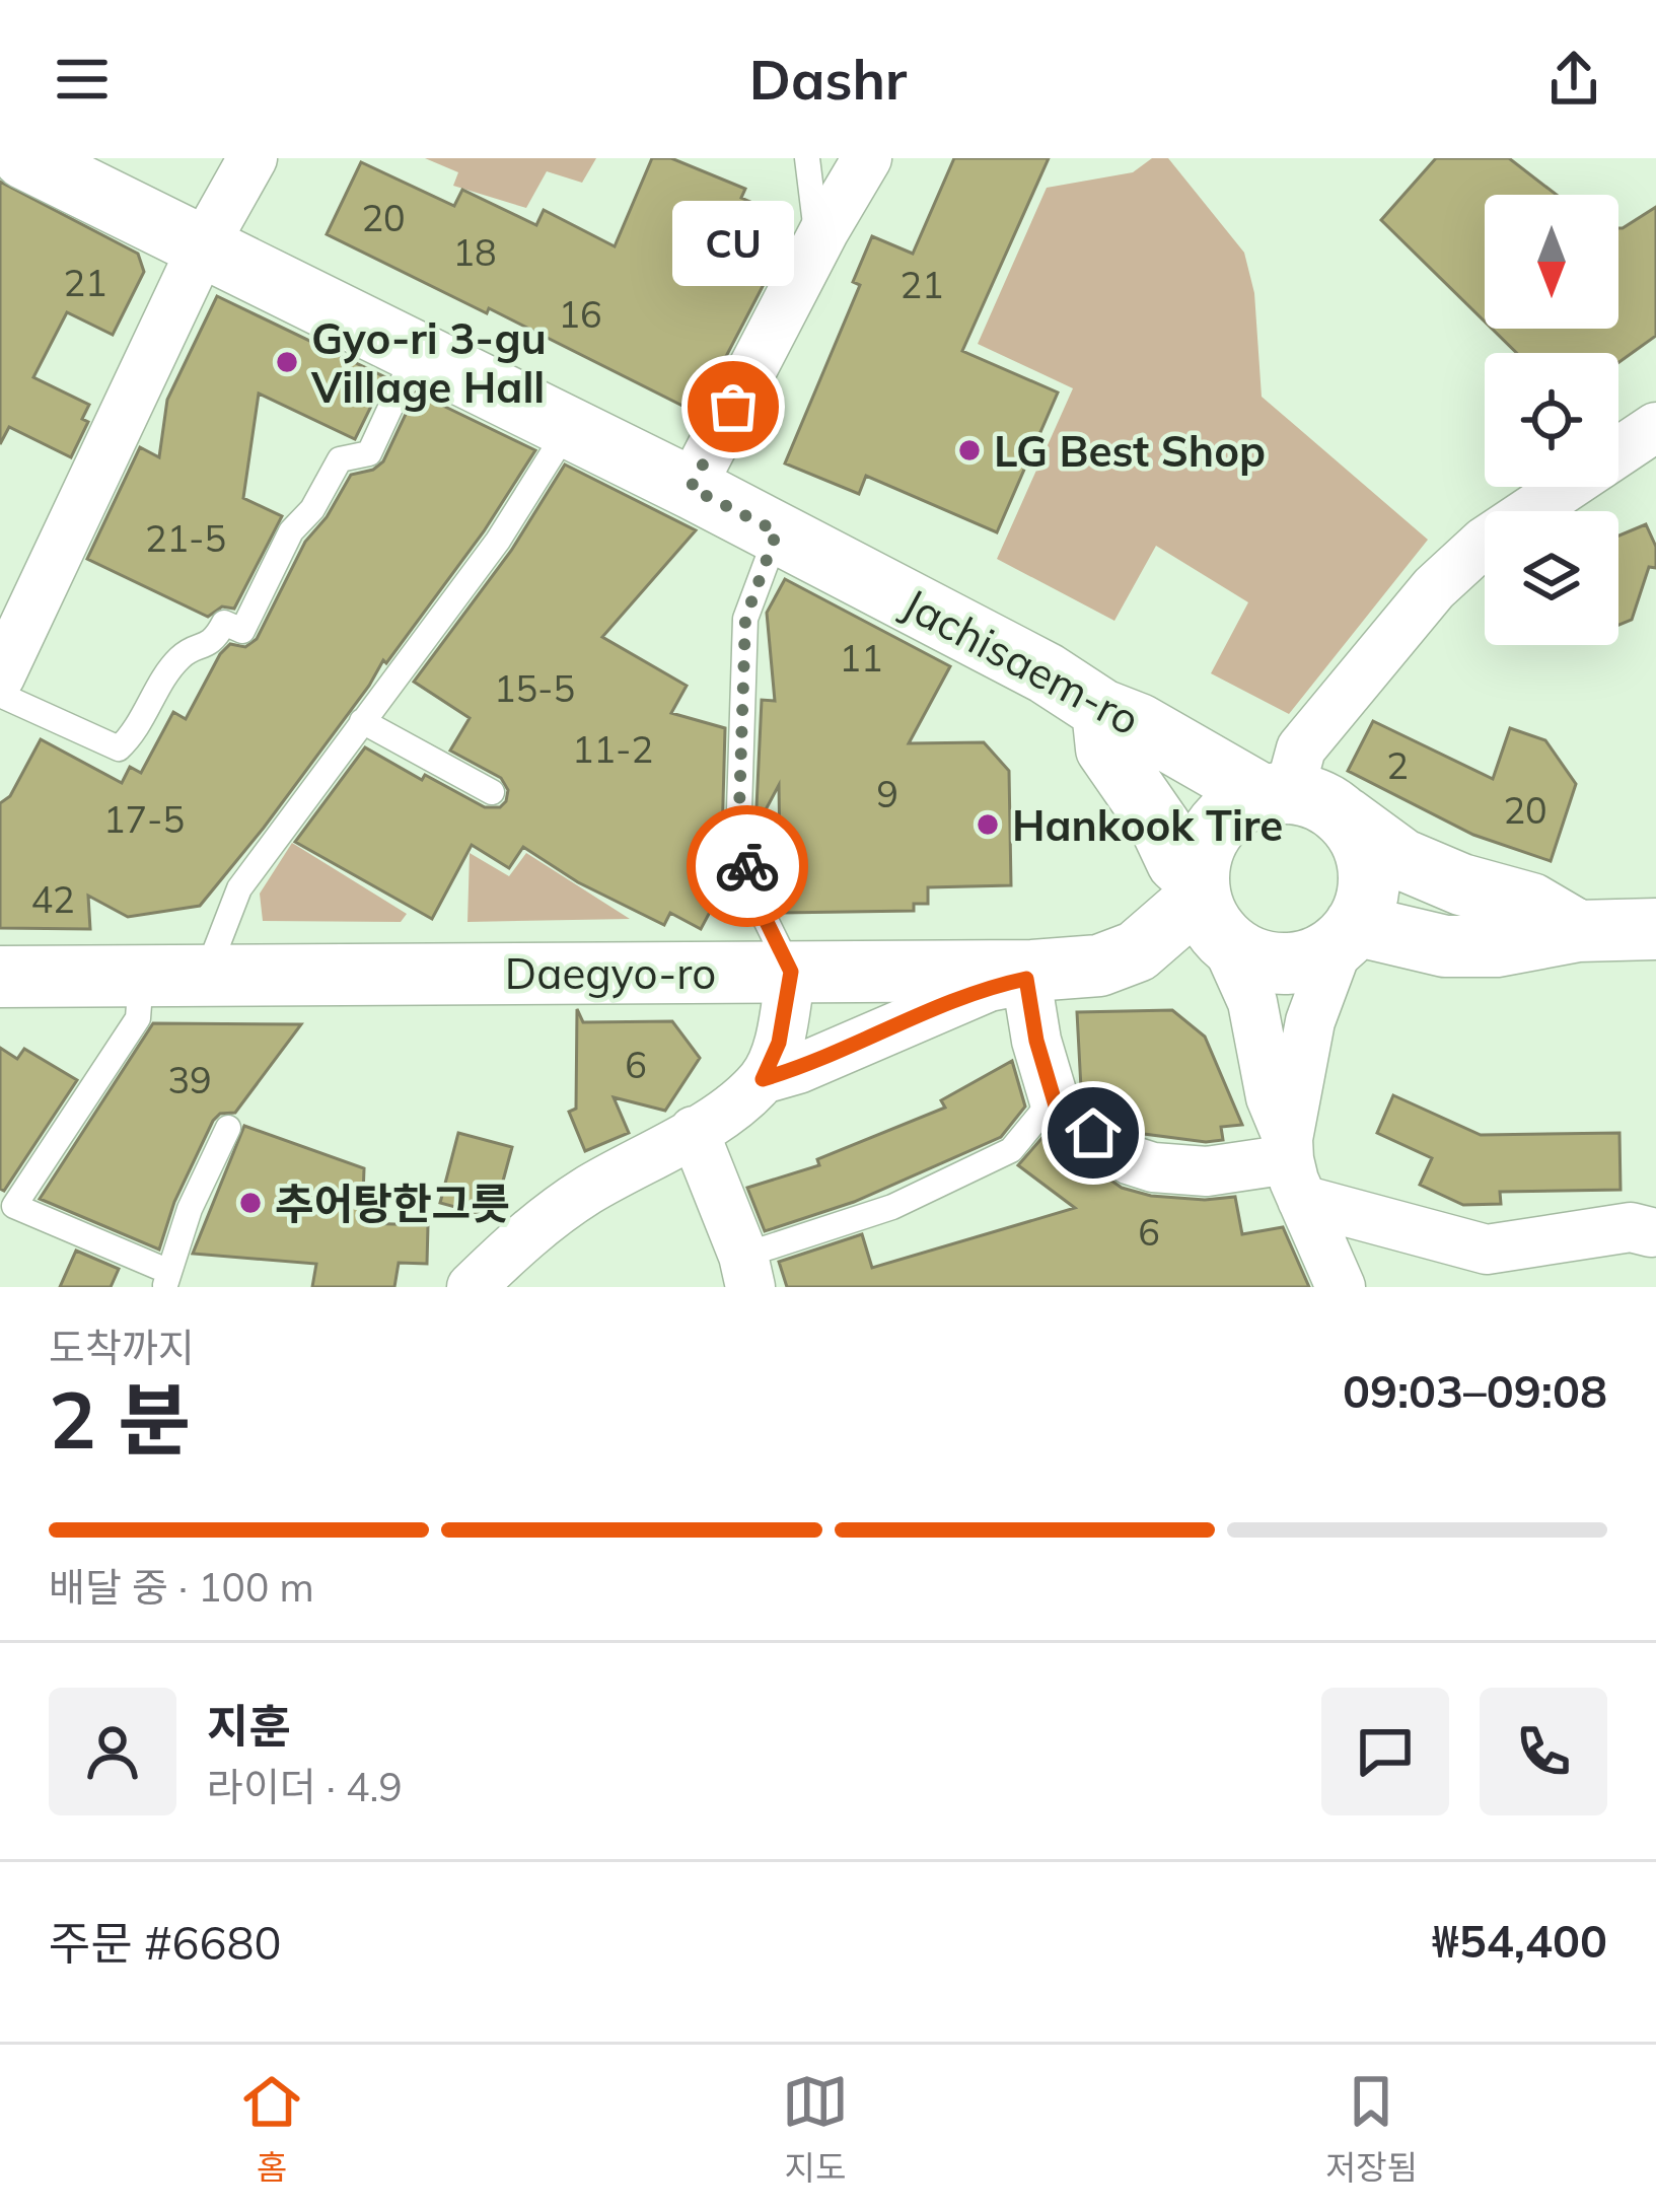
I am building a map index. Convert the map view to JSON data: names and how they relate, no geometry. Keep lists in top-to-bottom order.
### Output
{
  "streets": {
    "street": ["Jachisaem-ro", "Daegyo-ro"]
  },
  "places": [
    "Gyo-ri 3-gu Village Hall",
    "CU",
    "LG Best Shop",
    "Hankook Tire",
    "추어탕한그릇"
  ],
  "house_numbers": [
    "20",
    "18",
    "21",
    "21",
    "16",
    "21-5",
    "11",
    "15-5",
    "11-2",
    "2",
    "9",
    "20",
    "17-5",
    "42",
    "6",
    "39",
    "6"
  ],
  "north": "bottom",
  "page": {
    "header": "Dashr",
    "bubble": "CU",
    "heading": ["2 분", "도착까지", "09:03–09:08"],
    "panel": [
      "지훈",
      "라이더 · 4.9",
      "주문 #6680",
      "₩54,400"
    ],
    "bar": "배달 중 · 100 m",
    "tabs": ["홈", "지도", "저장됨"]
  }
}
